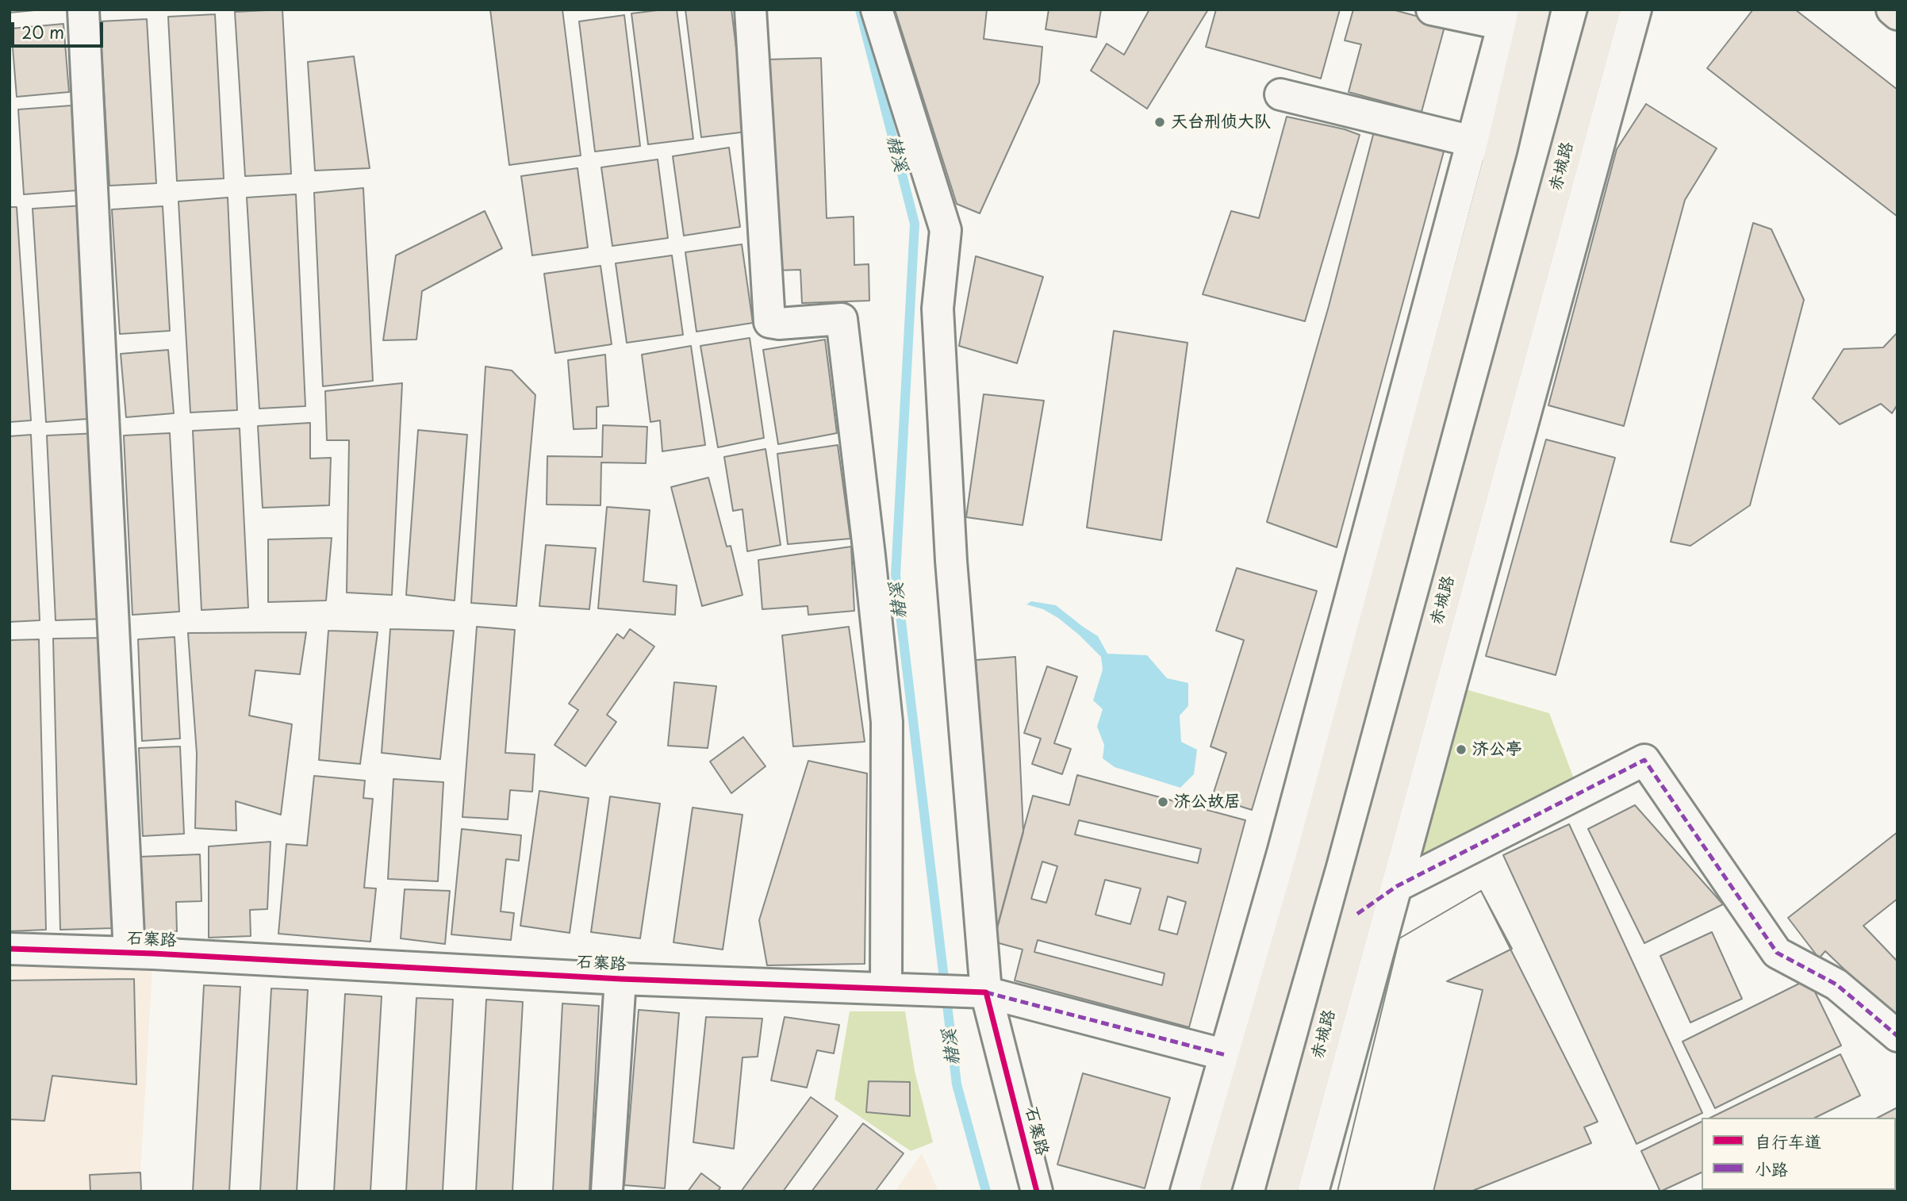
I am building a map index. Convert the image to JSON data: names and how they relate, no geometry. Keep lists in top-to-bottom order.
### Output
{
  "streets": {
    "main road": ["赤城路"],
    "street": ["石寨路"]
  },
  "water": ["赭溪"],
  "places": ["天台刑侦大队", "济公亭", "济公故居"],
  "legend": ["自行车道", "小路"],
  "scale_bar": "20 m"
}
